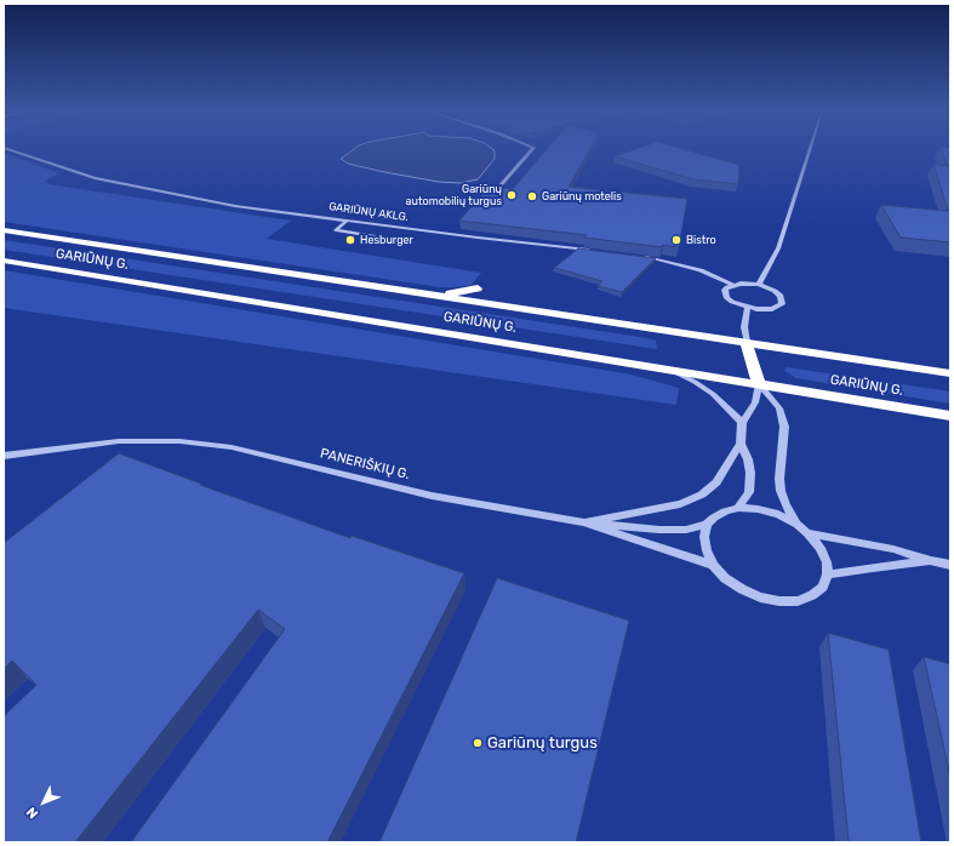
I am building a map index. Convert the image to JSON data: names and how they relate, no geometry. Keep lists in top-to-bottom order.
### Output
{
  "streets": {
    "highway": ["GARIŪNŲ G."],
    "street": ["GARIŪNŲ AKLG.", "PANERIŠKIŲ G."]
  },
  "places": [
    "Gariūnų automobilių turgus",
    "Gariūnų motelis",
    "Hesburger",
    "Bistro",
    "Gariūnų turgus"
  ],
  "north": "bottom left"
}
